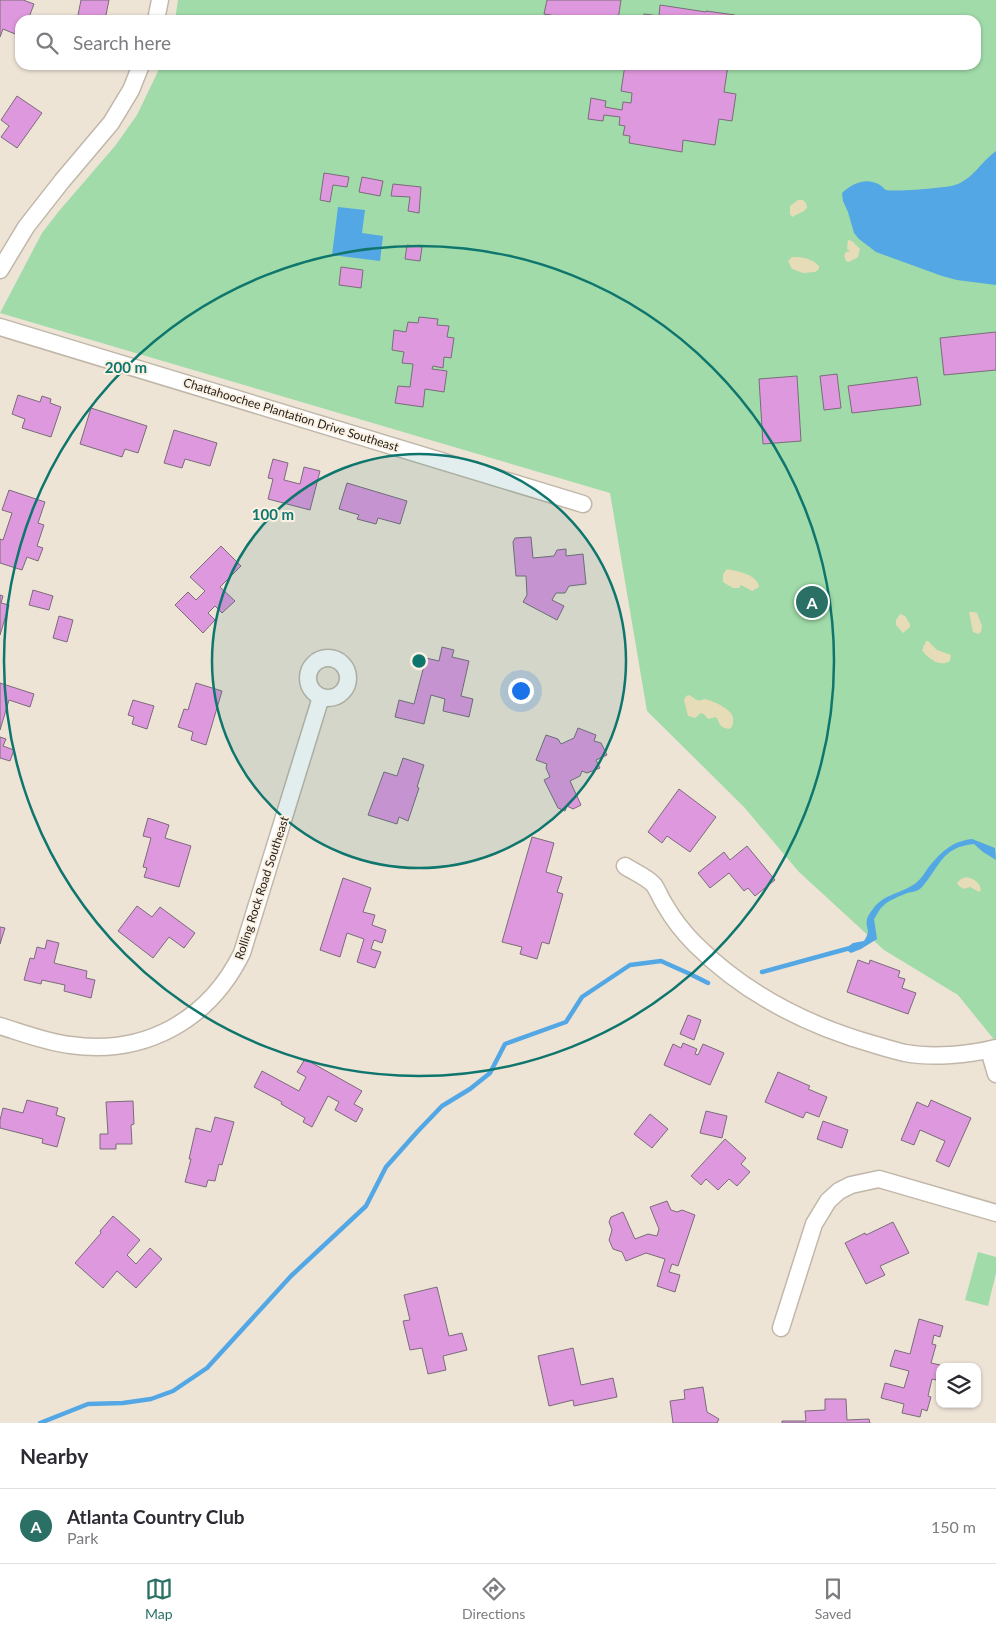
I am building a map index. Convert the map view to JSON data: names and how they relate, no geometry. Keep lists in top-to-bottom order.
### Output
{
  "streets": {
    "street": ["Chattahoochee Plantation Drive Southeast", "Rolling Rock Road Southeast"]
  },
  "page": {
    "search": "Search here",
    "pins": "A",
    "heading": "Nearby",
    "list": [
      {
        "mark": "A",
        "name": "Atlanta Country Club",
        "note": "Park",
        "value": "150 m"
      }
    ],
    "nav": ["Map", "Directions", "Saved"]
  },
  "rings": ["200 m", "100 m"]
}
